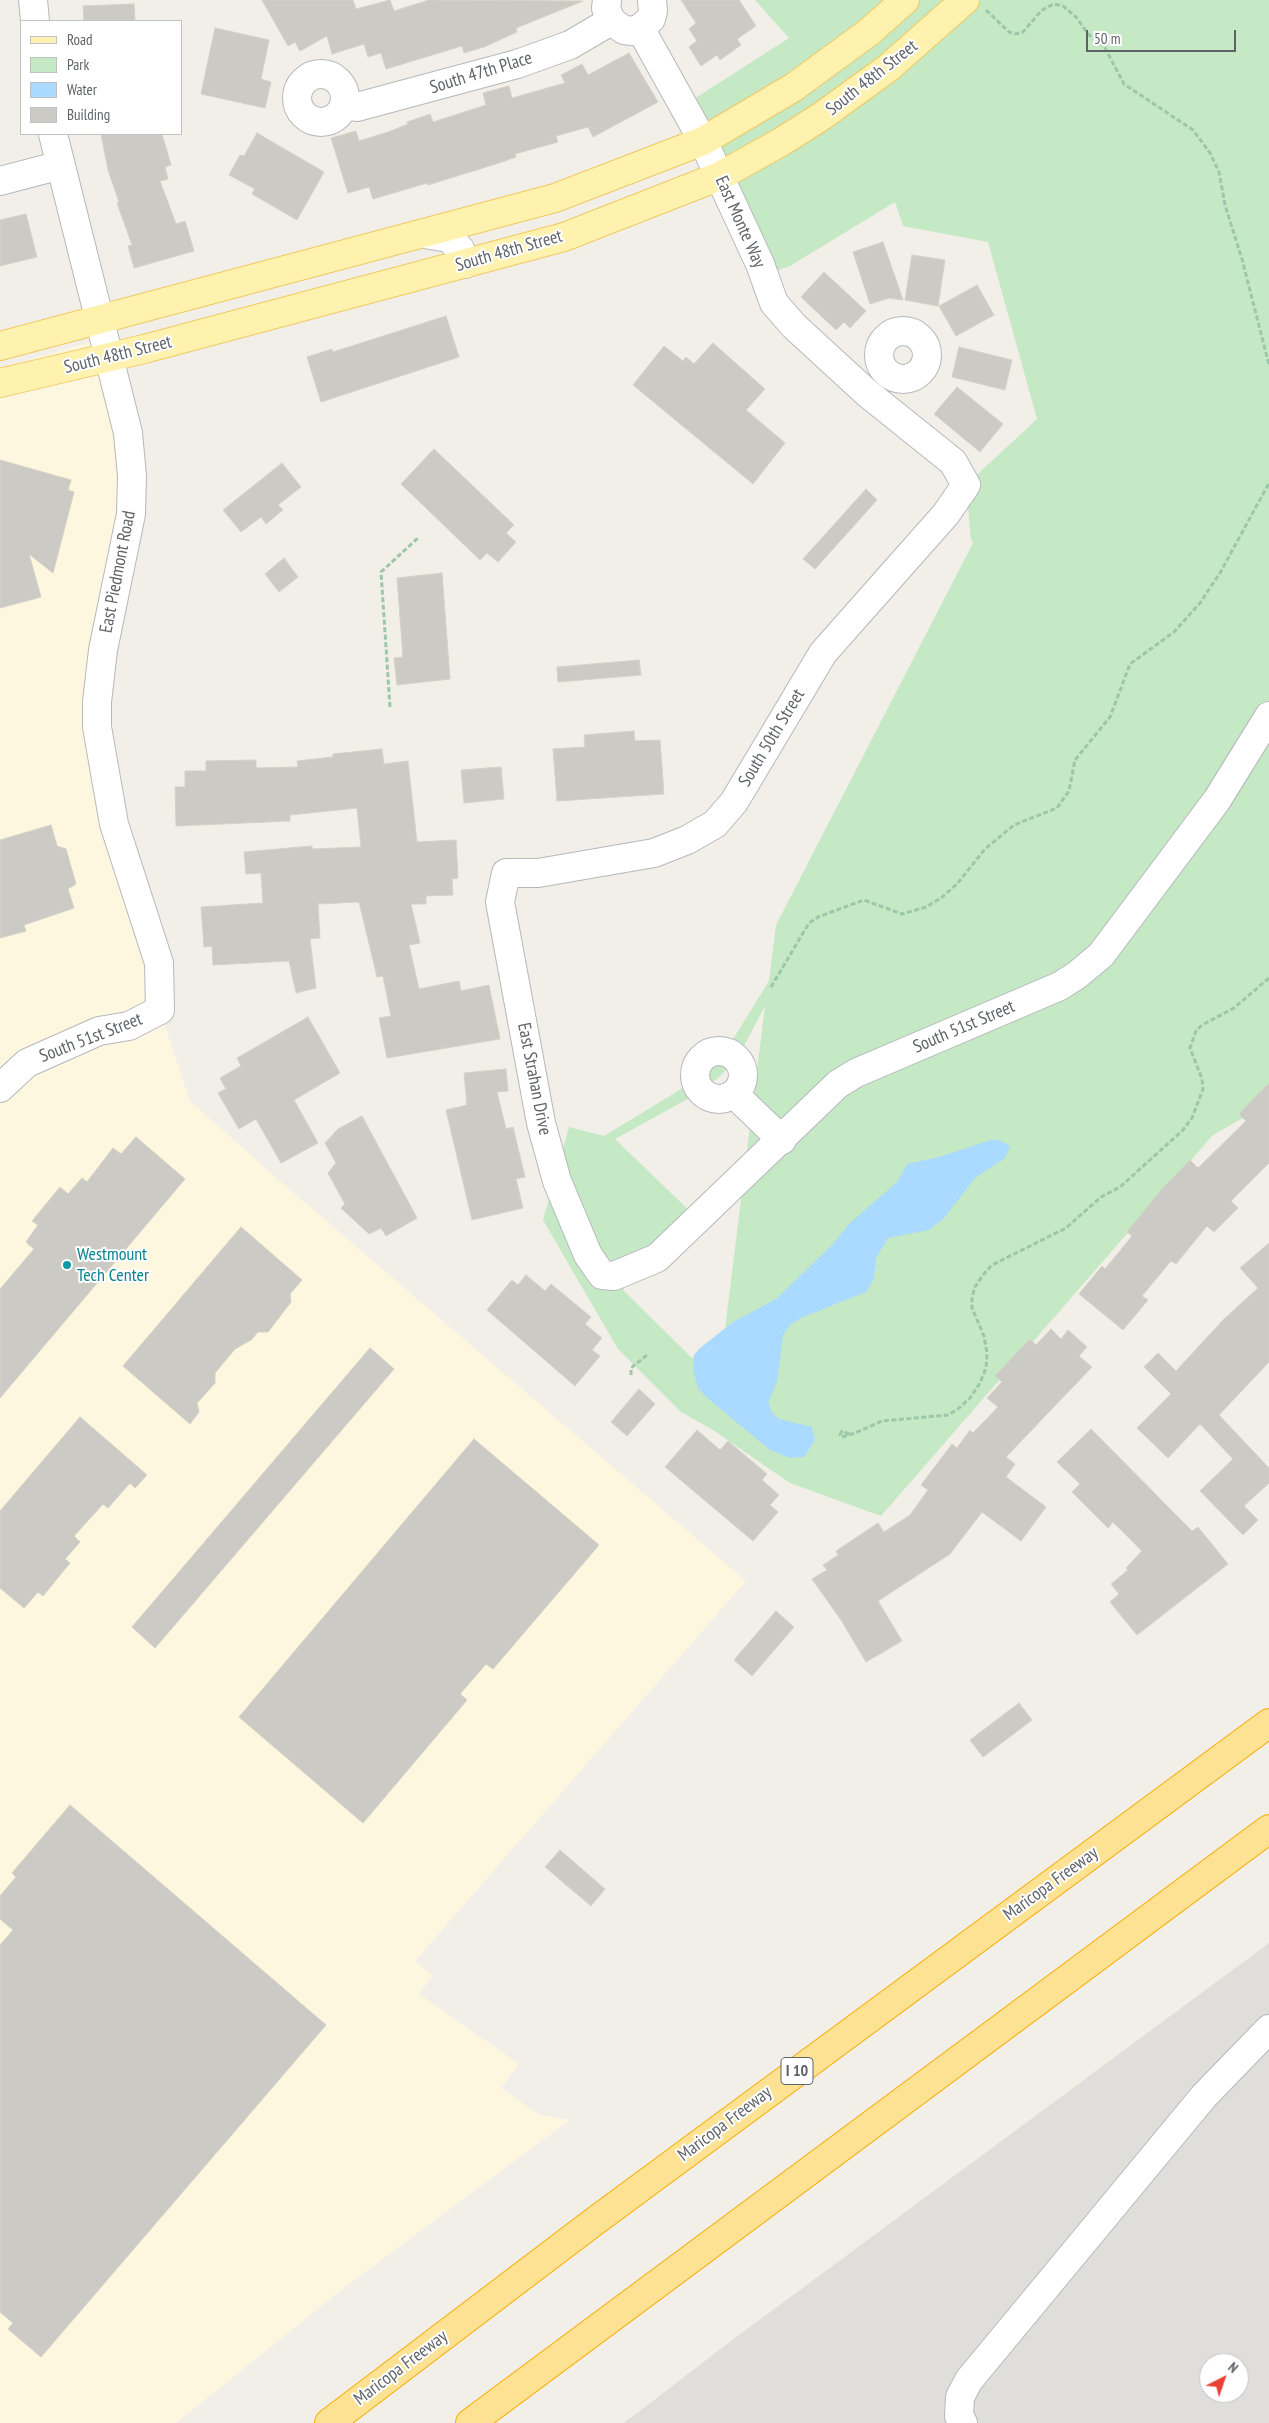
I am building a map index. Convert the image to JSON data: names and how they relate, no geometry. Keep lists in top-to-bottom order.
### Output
{
  "streets": {
    "highway": ["Maricopa Freeway", "I 10"],
    "main road": ["South 48th Street"],
    "street": [
      "South 47th Place",
      "East Monte Way",
      "East Piedmont Road",
      "South 50th Street",
      "South 51st Street",
      "East Strahan Drive"
    ]
  },
  "crossings": [
    ["South 48th Street", "East Monte Way"],
    ["South 48th Street", "East Piedmont Road"],
    ["East Monte Way", "South 50th Street"],
    ["East Piedmont Road", "South 51st Street"],
    ["South 50th Street", "East Strahan Drive"],
    ["South 51st Street", "East Strahan Drive"]
  ],
  "places": ["Westmount Tech Center"],
  "legend": [
    "Road",
    "Park",
    "Water",
    "Building"
  ],
  "scale_bar": "50 m",
  "north": "top right"
}
